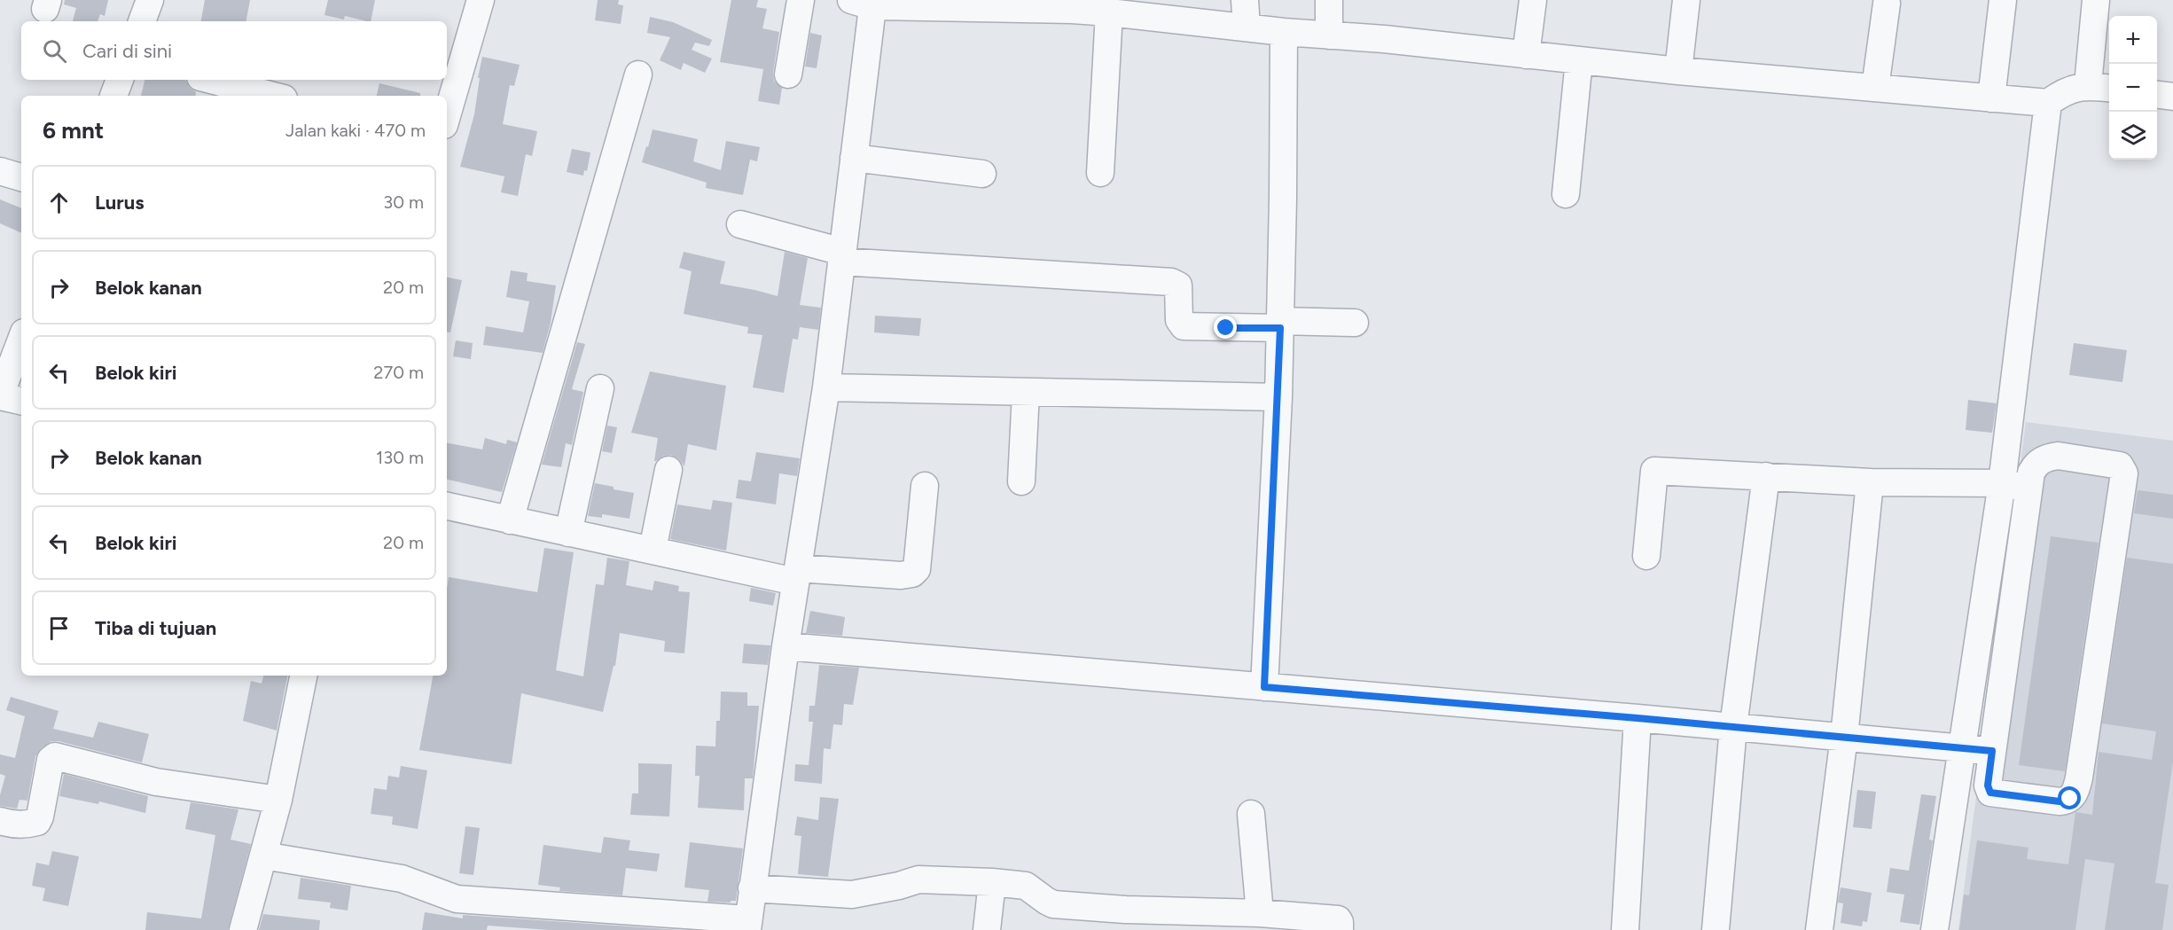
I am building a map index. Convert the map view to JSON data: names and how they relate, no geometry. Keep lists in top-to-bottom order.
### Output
{
  "page": {
    "map_buttons": ["+", "−"],
    "search": "Cari di sini",
    "heading": ["6 mnt", "Jalan kaki · 470 m"],
    "list": [
      ["Lurus", "30 m"],
      ["Belok kanan", "20 m"],
      ["Belok kiri", "270 m"],
      ["Belok kanan", "130 m"],
      ["Belok kiri", "20 m"],
      "Tiba di tujuan"
    ]
  }
}
